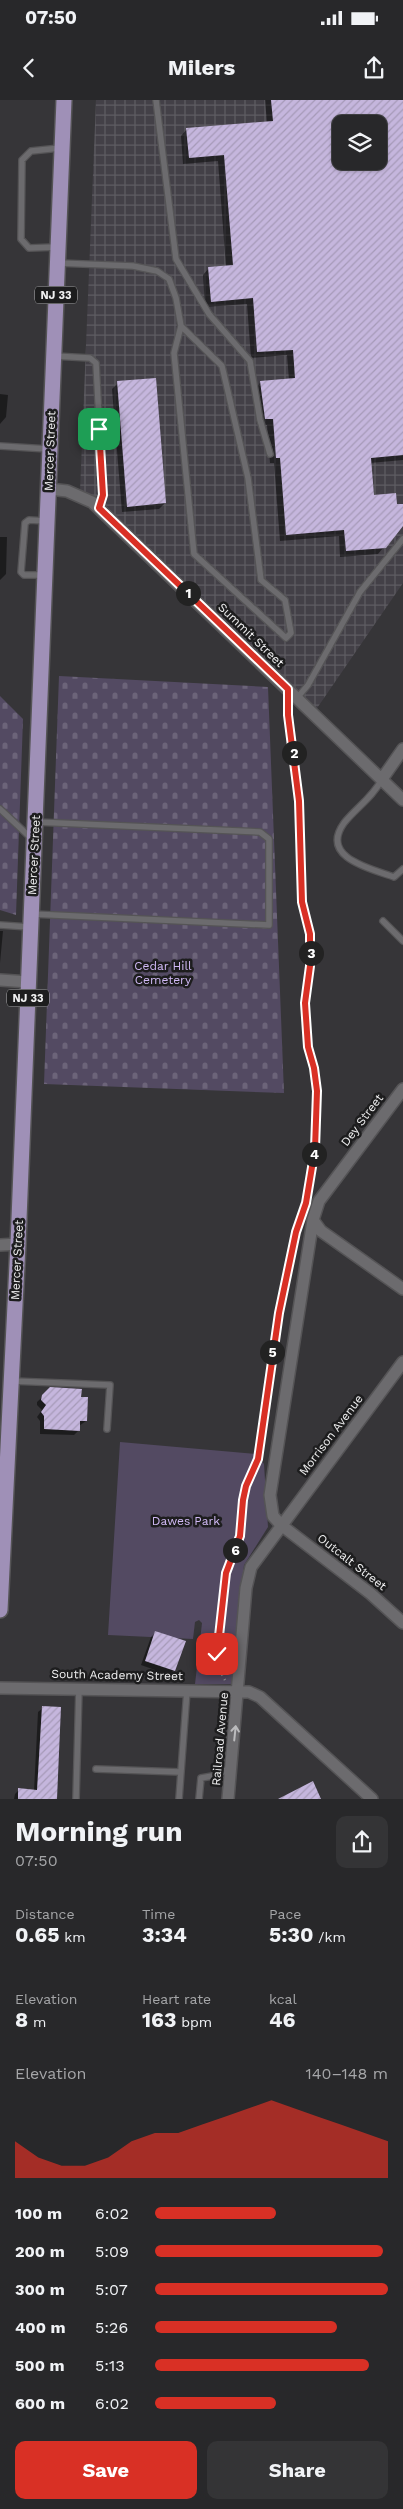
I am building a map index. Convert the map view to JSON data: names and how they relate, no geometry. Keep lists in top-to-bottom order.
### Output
{
  "streets": {
    "main road": ["NJ 33", "Mercer Street"],
    "street": [
      "Summit Street",
      "Dey Street",
      "Morrison Avenue",
      "Outcalt Street",
      "South Academy Street",
      "Railroad Avenue"
    ]
  },
  "crossings": [
    ["Mercer Street", "Summit Street"],
    ["Morrison Avenue", "Outcalt Street"],
    ["Morrison Avenue", "Railroad Avenue"],
    ["Outcalt Street", "Railroad Avenue"],
    ["South Academy Street", "Railroad Avenue"]
  ],
  "parks": ["Cedar Hill Cemetery", "Dawes Park"],
  "page": {
    "status": "07:50",
    "header": "Milers",
    "pins": [
      "1",
      "2",
      "3",
      "4",
      "5",
      "6"
    ],
    "heading": ["Morning run", "07:50"],
    "stats": [
      ["Distance", "0.65 km"],
      ["Time", "3:34"],
      ["Pace", "5:30 /km"],
      ["Elevation", "8 m"],
      ["Heart rate", "163 bpm"],
      ["kcal", "46"]
    ],
    "chart": ["Elevation", "140–148 m"],
    "list": [
      {
        "name": "100 m",
        "note": "6:02"
      },
      {
        "name": "200 m",
        "note": "5:09"
      },
      {
        "name": "300 m",
        "note": "5:07"
      },
      {
        "name": "400 m",
        "note": "5:26"
      },
      {
        "name": "500 m",
        "note": "5:13"
      },
      {
        "name": "600 m",
        "note": "6:02"
      }
    ],
    "buttons": ["Save", "Share"]
  }
}
